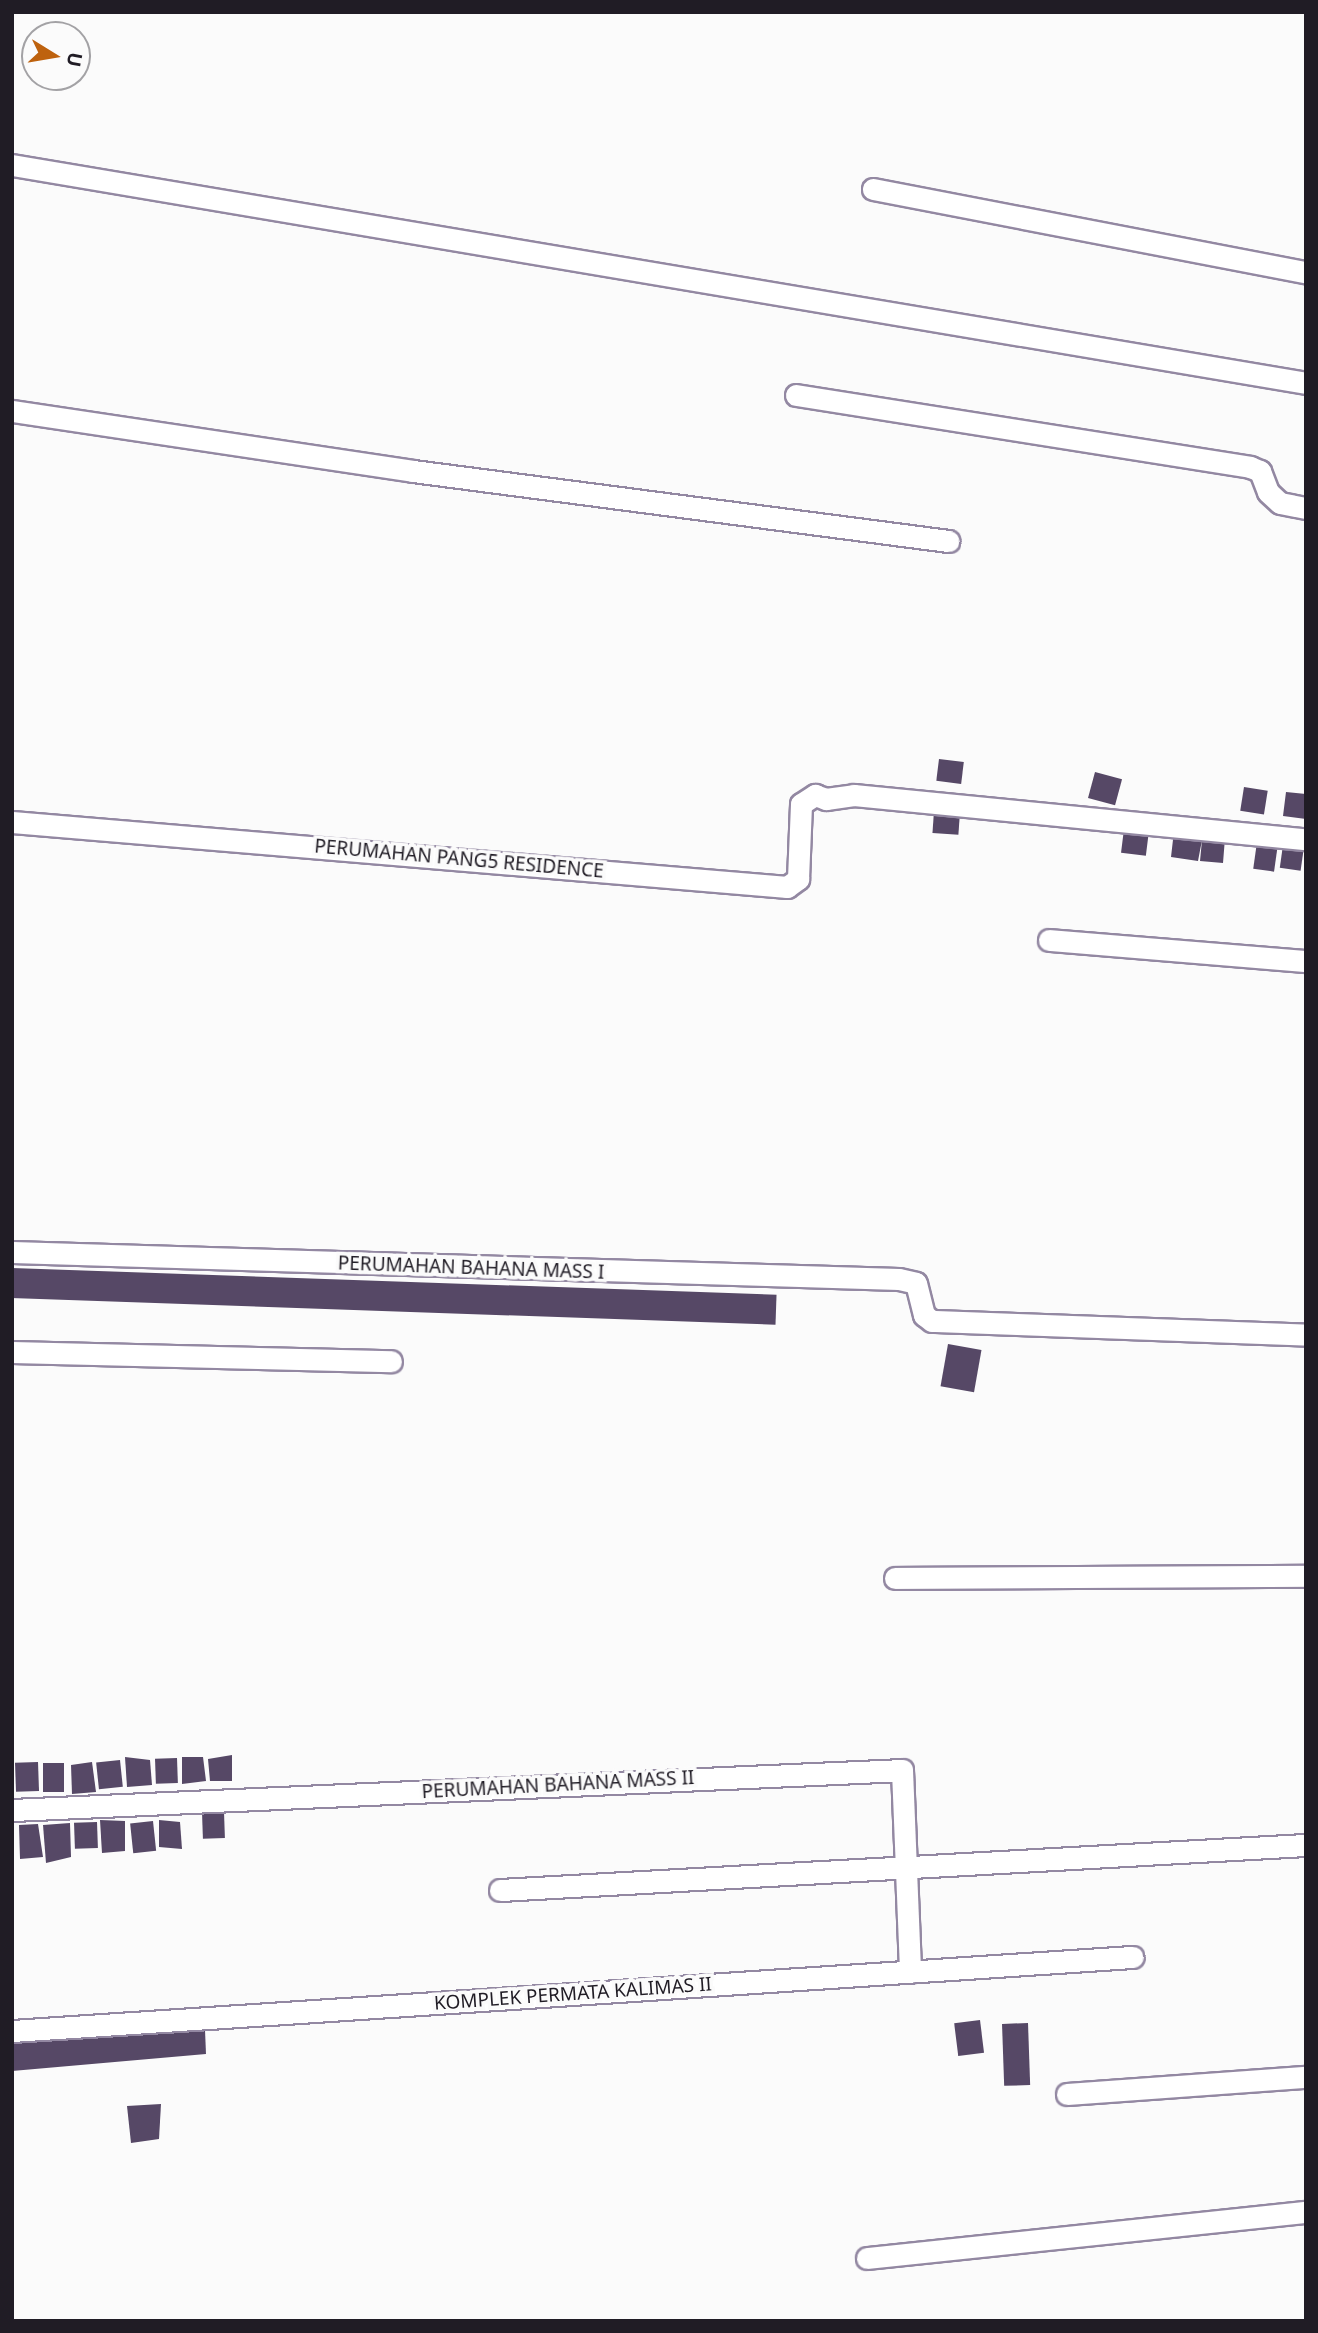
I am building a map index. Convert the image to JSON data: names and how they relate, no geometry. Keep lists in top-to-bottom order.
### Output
{
  "streets": {
    "street": [
      "PERUMAHAN PANG5 RESIDENCE",
      "PERUMAHAN BAHANA MASS I",
      "PERUMAHAN BAHANA MASS II",
      "KOMPLEK PERMATA KALIMAS II"
    ]
  },
  "crossings": [
    ["PERUMAHAN BAHANA MASS II", "KOMPLEK PERMATA KALIMAS II"]
  ],
  "north": "right"
}
